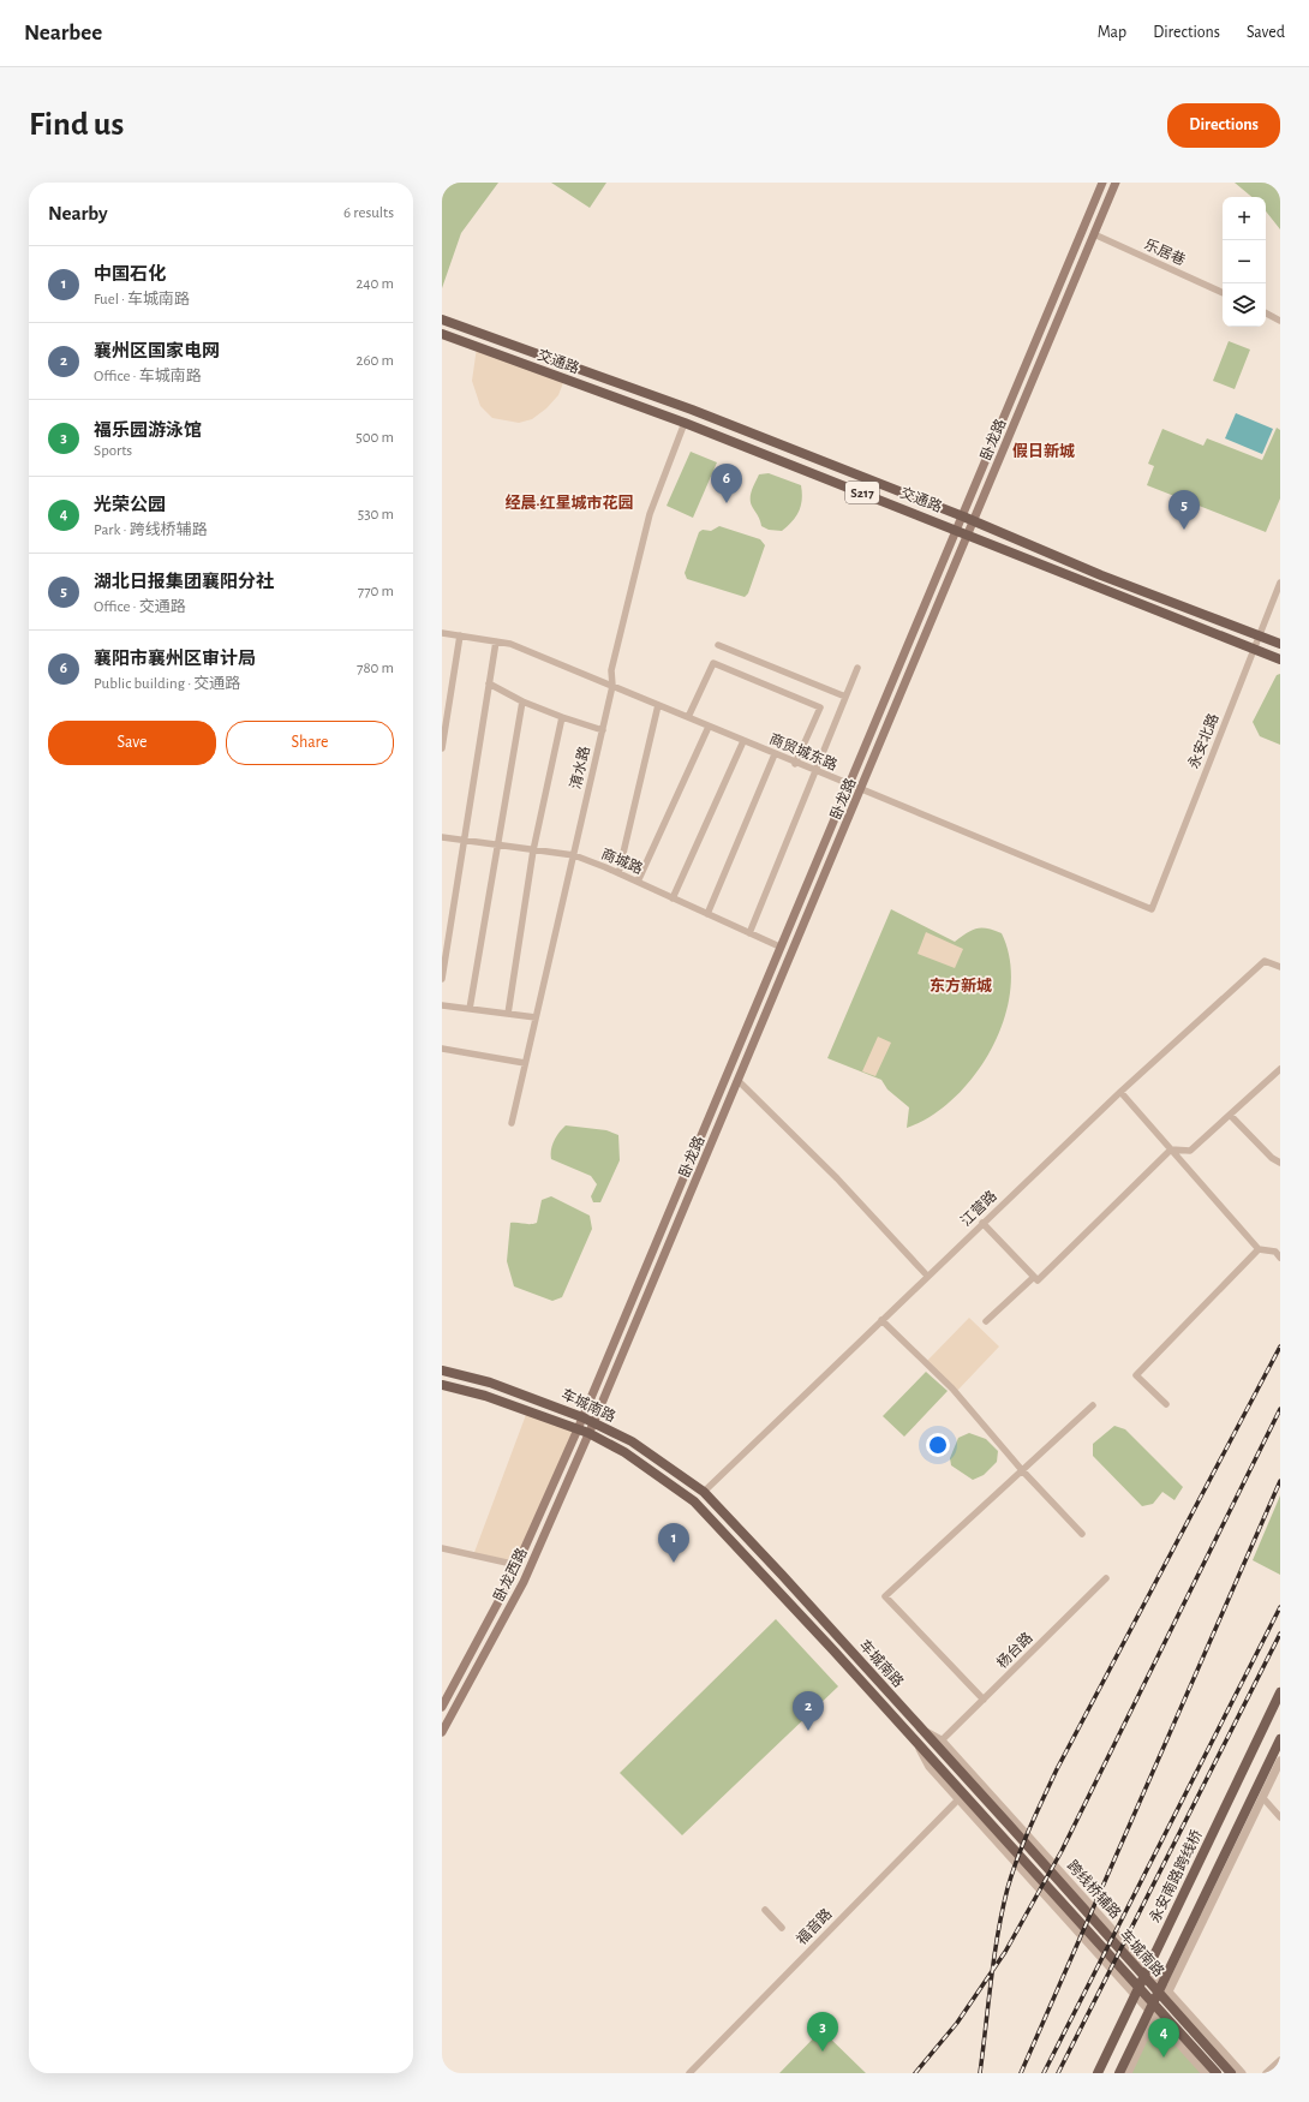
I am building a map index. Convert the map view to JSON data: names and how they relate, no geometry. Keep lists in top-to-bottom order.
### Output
{
  "streets": {
    "main road": [
      "交通路",
      "卧龙路",
      "S217",
      "车城南路",
      "卧龙西路",
      "永安南路跨线桥"
    ],
    "street": [
      "乐居巷",
      "永安北路",
      "商贸城东路",
      "淯水路",
      "商城路",
      "江营路",
      "杨台路",
      "跨线桥辅路",
      "福音路"
    ]
  },
  "crossings": [
    ["乐居巷", "卧龙路"],
    ["交通路", "卧龙路"],
    ["交通路", "永安北路"],
    ["交通路", "淯水路"],
    ["卧龙路", "商贸城东路"],
    ["卧龙路", "商城路"],
    ["卧龙路", "车城南路"],
    ["卧龙路", "卧龙西路"],
    ["永安北路", "商贸城东路"],
    ["商贸城东路", "淯水路"],
    ["淯水路", "商城路"],
    ["江营路", "车城南路"],
    ["车城南路", "卧龙西路"],
    ["车城南路", "跨线桥辅路"],
    ["杨台路", "跨线桥辅路"]
  ],
  "districts": ["假日新城", "经晨·红星城市花园", "东方新城"],
  "page": {
    "header": "Nearbee",
    "nav": ["Map", "Directions", "Saved"],
    "buttons": [
      "Directions",
      ["Save", "Share"]
    ],
    "title": "Find us",
    "heading": ["Nearby", "6 results"],
    "map_buttons": ["+", "−"],
    "list": [
      {
        "mark": "1",
        "name": "中国石化",
        "note": "Fuel · 车城南路",
        "value": "240 m"
      },
      {
        "mark": "2",
        "name": "襄州区国家电网",
        "note": "Office · 车城南路",
        "value": "260 m"
      },
      {
        "mark": "3",
        "name": "福乐园游泳馆",
        "note": "Sports",
        "value": "500 m"
      },
      {
        "mark": "4",
        "name": "光荣公园",
        "note": "Park · 跨线桥辅路",
        "value": "530 m"
      },
      {
        "mark": "5",
        "name": "湖北日报集团襄阳分社",
        "note": "Office · 交通路",
        "value": "770 m"
      },
      {
        "mark": "6",
        "name": "襄阳市襄州区审计局",
        "note": "Public building · 交通路",
        "value": "780 m"
      }
    ],
    "pins": [
      "6",
      "5",
      "1",
      "2",
      "3",
      "4"
    ]
  }
}
